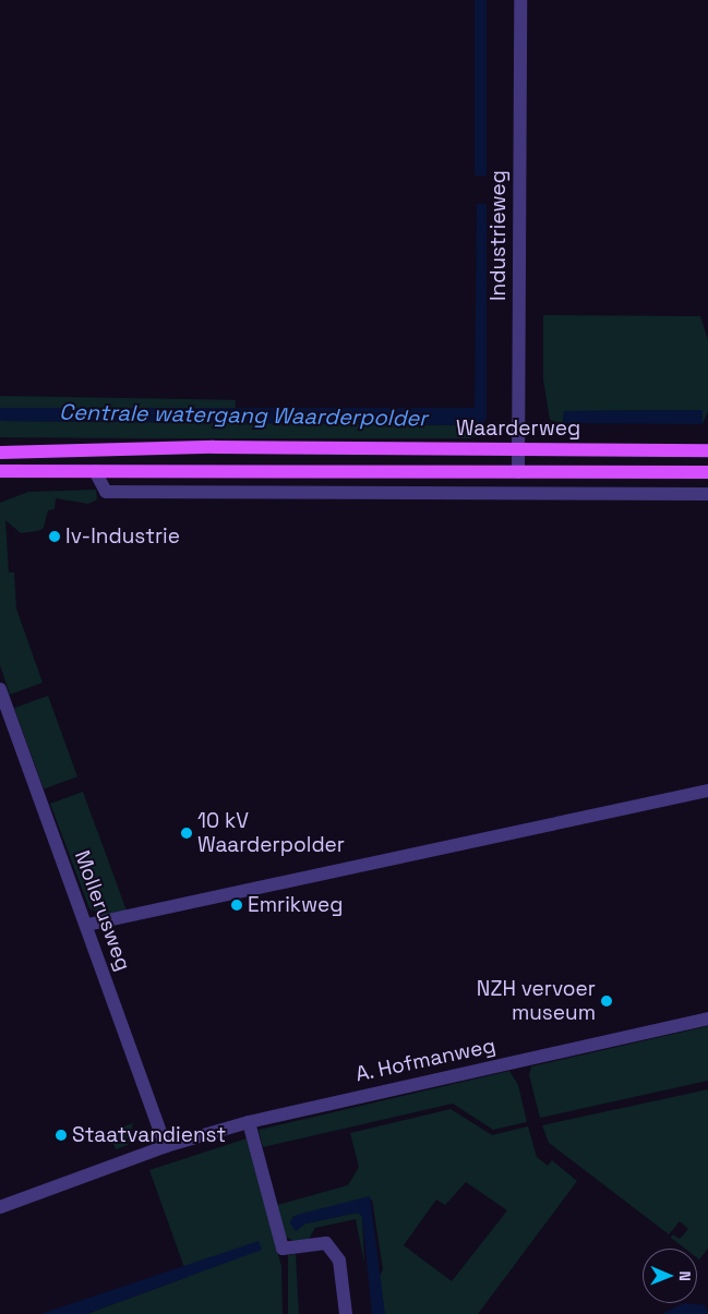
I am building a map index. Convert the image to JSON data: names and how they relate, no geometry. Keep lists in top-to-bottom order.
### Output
{
  "streets": {
    "main road": ["Waarderweg"],
    "street": ["Industrieweg", "Mollerusweg", "A. Hofmanweg"]
  },
  "crossings": [
    ["Industrieweg", "Waarderweg"],
    ["Mollerusweg", "A. Hofmanweg"]
  ],
  "water": ["Centrale watergang Waarderpolder"],
  "places": [
    "Iv-Industrie",
    "10 kV Waarderpolder",
    "Emrikweg",
    "NZH vervoer museum",
    "Staatvandienst"
  ],
  "north": "right"
}
